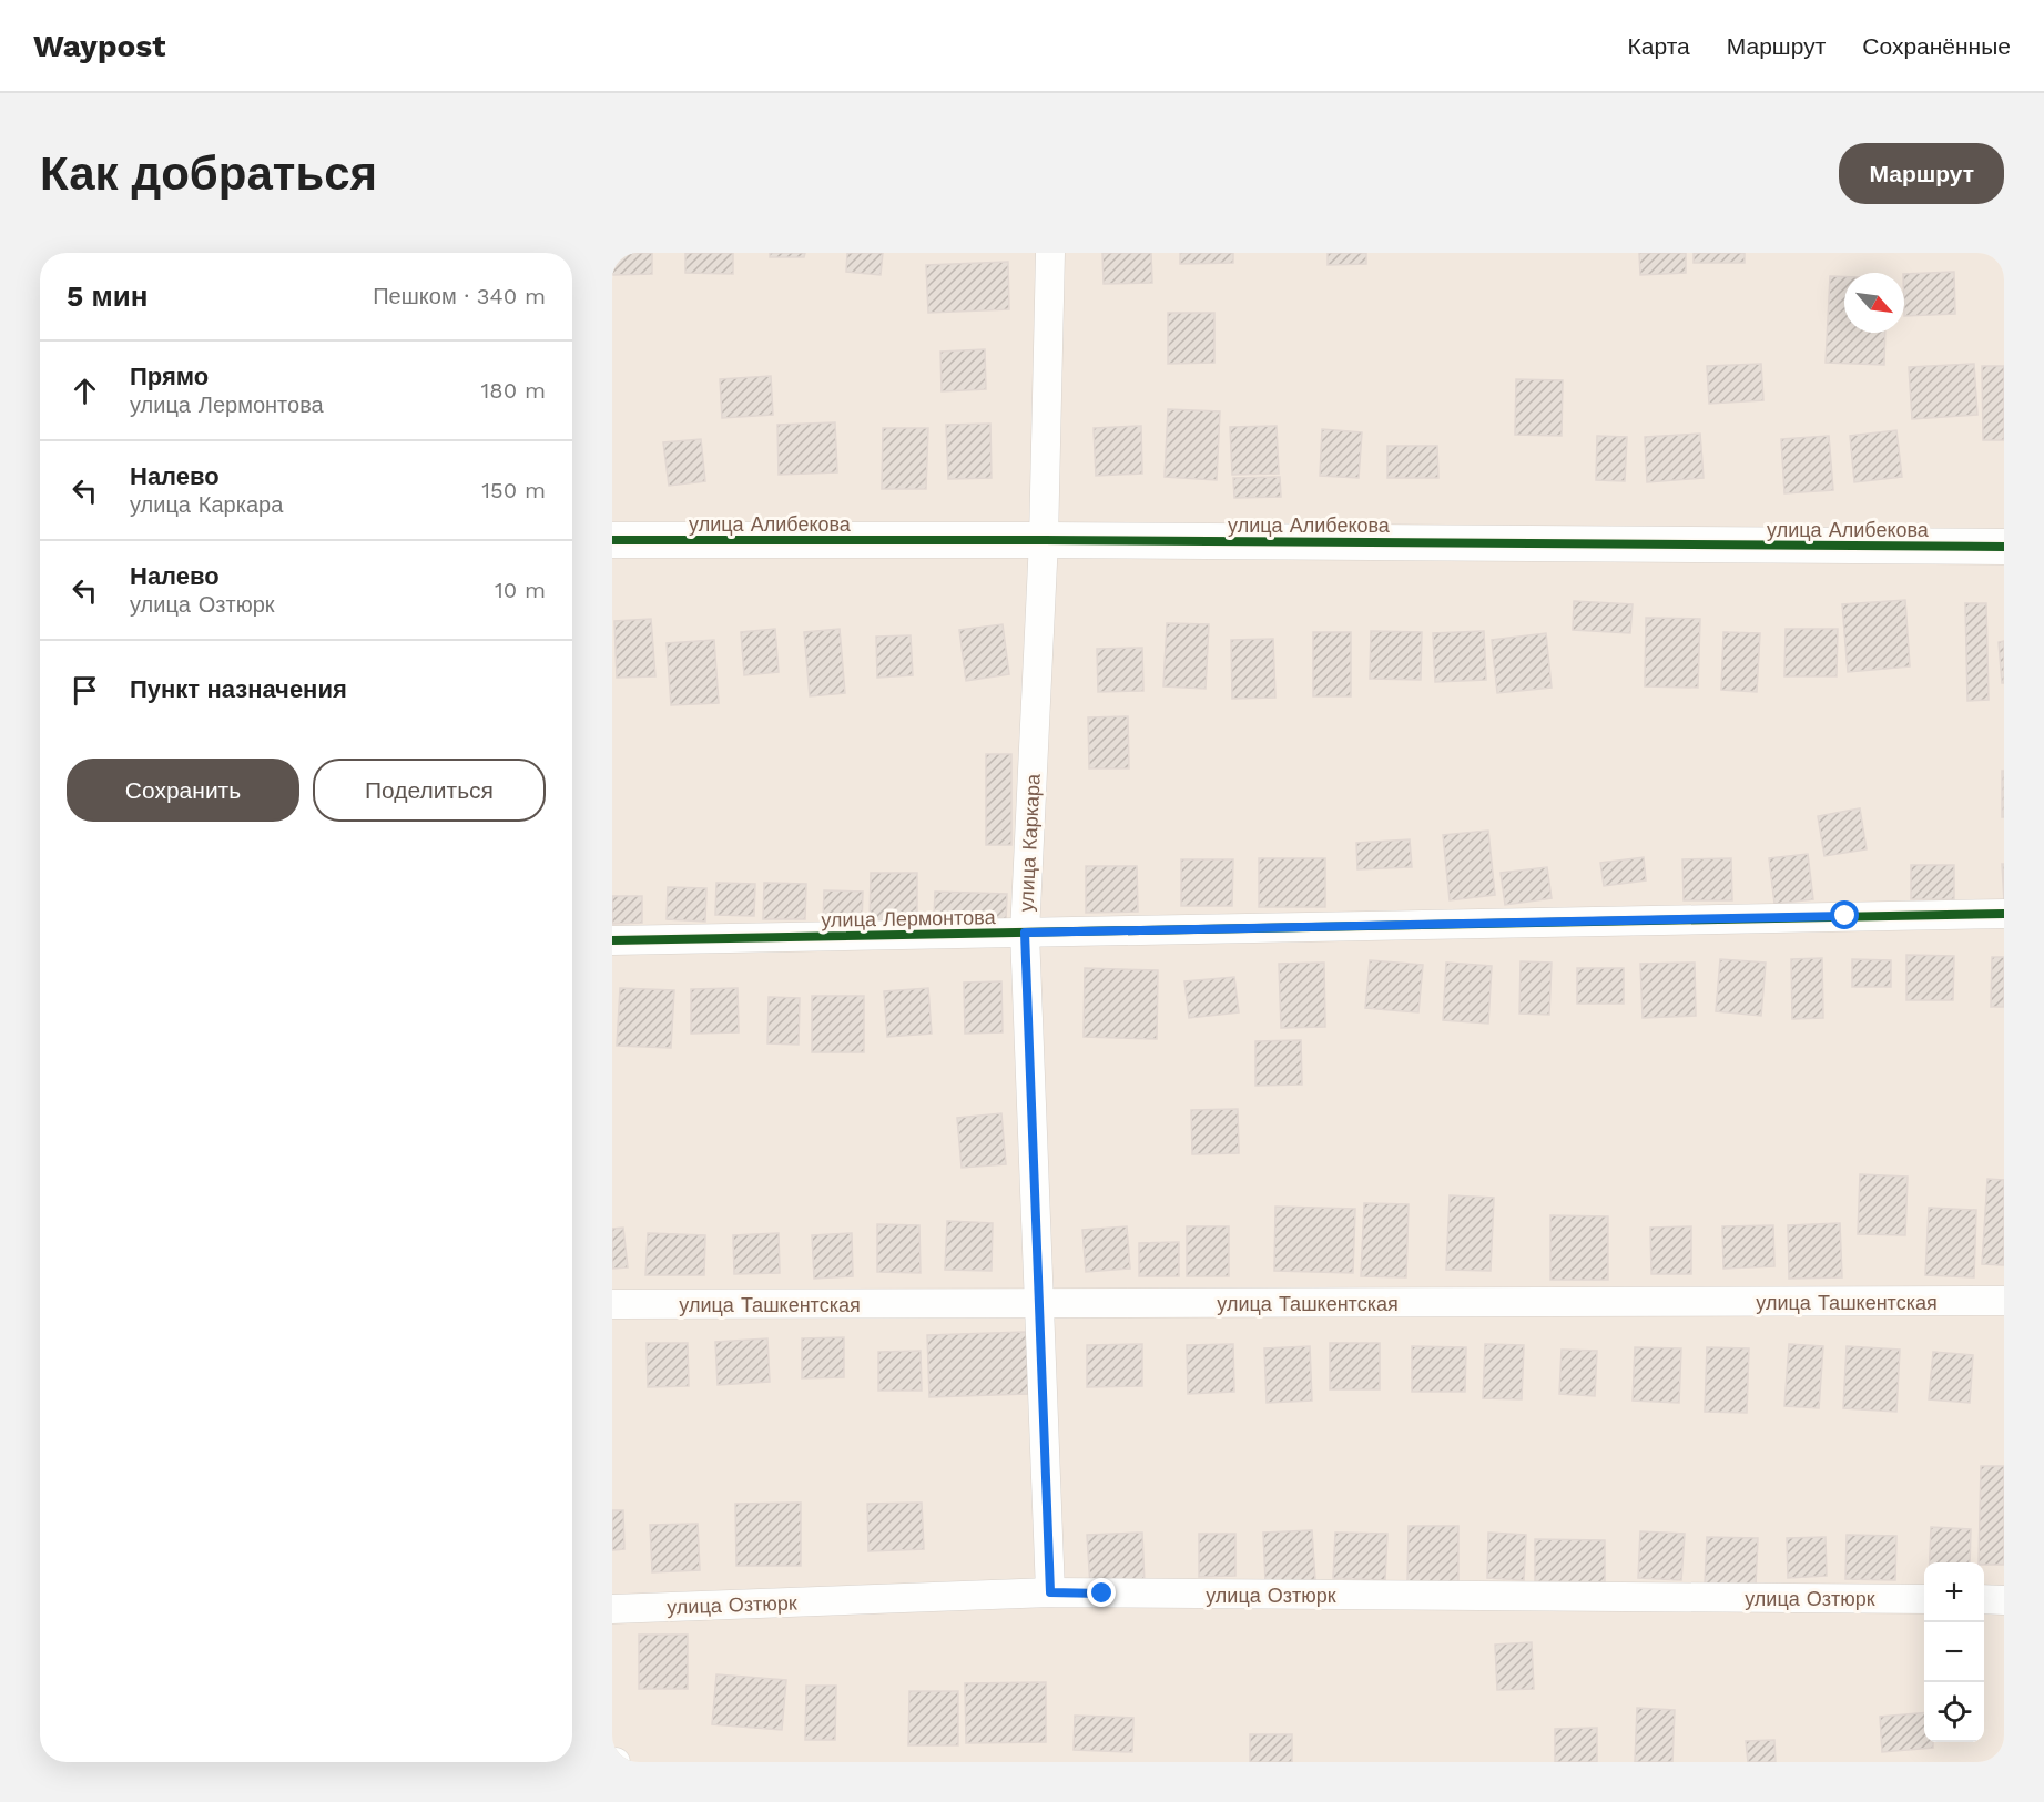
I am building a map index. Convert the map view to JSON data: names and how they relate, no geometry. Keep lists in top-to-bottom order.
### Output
{
  "streets": {
    "street": [
      "улица Алибекова",
      "улица Каркара",
      "улица Лермонтова",
      "улица Ташкентская",
      "улица Озтюрк"
    ]
  },
  "crossings": [
    ["улица Алибекова", "улица Каркара"],
    ["улица Каркара", "улица Лермонтова"],
    ["улица Каркара", "улица Ташкентская"],
    ["улица Каркара", "улица Озтюрк"]
  ],
  "north": "bottom right",
  "page": {
    "header": "Waypost",
    "nav": ["Карта", "Маршрут", "Сохранённые"],
    "buttons": [
      "Маршрут",
      ["Сохранить", "Поделиться"]
    ],
    "title": "Как добраться",
    "heading": ["5 мин", "Пешком · 340 m"],
    "list": [
      ["Прямо", "улица Лермонтова", "180 m"],
      ["Налево", "улица Каркара", "150 m"],
      ["Налево", "улица Озтюрк", "10 m"],
      "Пункт назначения"
    ],
    "map_buttons": ["+", "−"]
  }
}
